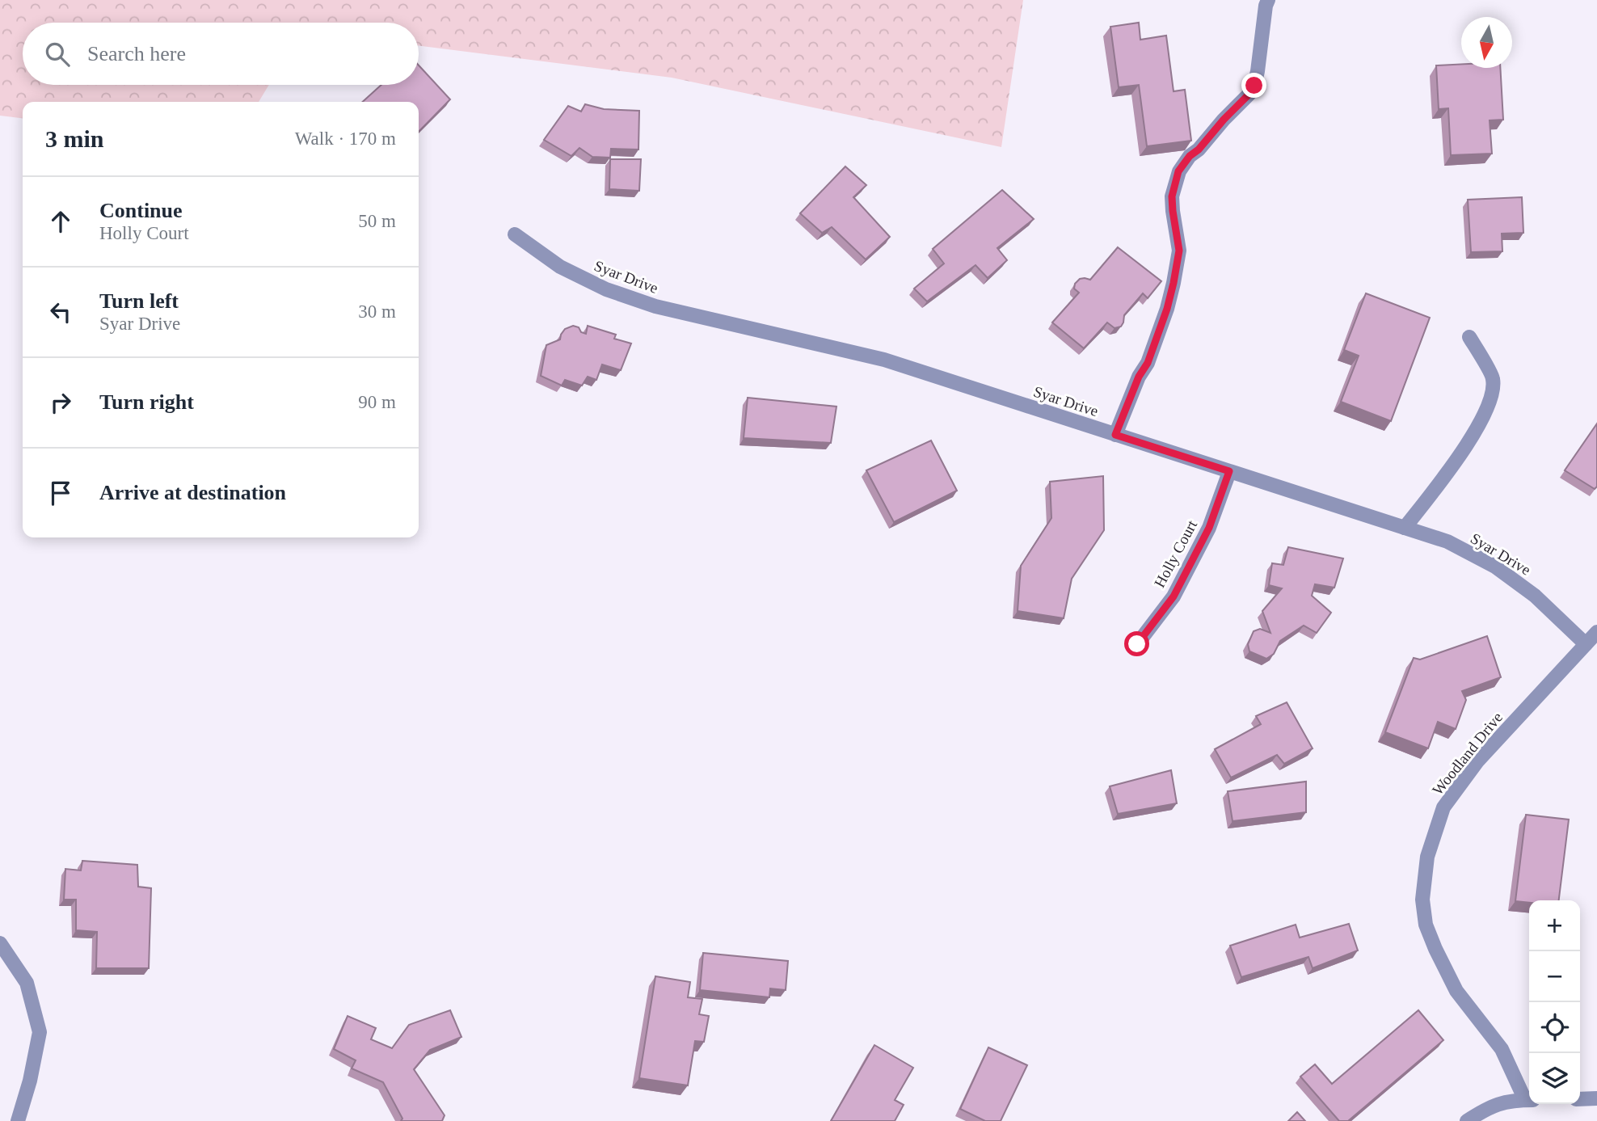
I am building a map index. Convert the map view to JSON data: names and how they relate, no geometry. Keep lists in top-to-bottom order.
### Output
{
  "streets": {
    "street": ["Syar Drive", "Holly Court", "Woodland Drive"]
  },
  "crossings": [
    ["Syar Drive", "Holly Court"],
    ["Syar Drive", "Woodland Drive"]
  ],
  "north": "bottom",
  "page": {
    "search": "Search here",
    "heading": ["3 min", "Walk · 170 m"],
    "list": [
      ["Continue", "Holly Court", "50 m"],
      ["Turn left", "Syar Drive", "30 m"],
      ["Turn right", "90 m"],
      "Arrive at destination"
    ],
    "map_buttons": ["+", "−"]
  }
}
